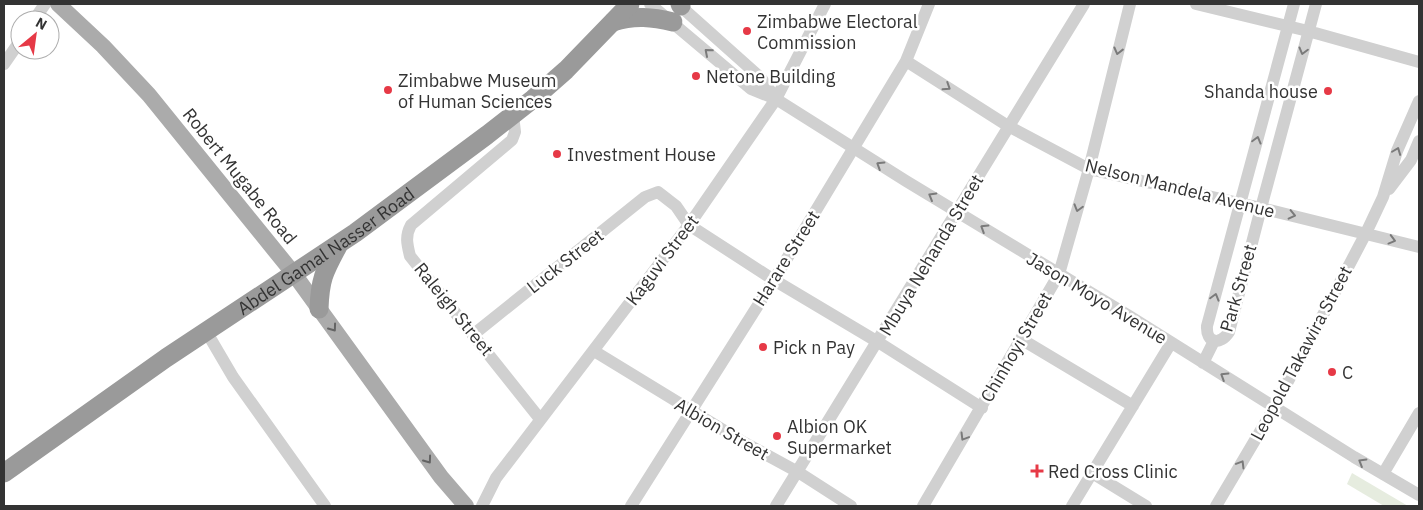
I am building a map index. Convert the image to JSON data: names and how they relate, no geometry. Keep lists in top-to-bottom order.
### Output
{
  "streets": {
    "highway": ["Abdel Gamal Nasser Road"],
    "main road": ["Robert Mugabe Road"],
    "street": [
      "Nelson Mandela Avenue",
      "Mbuya Nehanda Street",
      "Harare Street",
      "Kaguvi Street",
      "Luck Street",
      "Park Street",
      "Jason Moyo Avenue",
      "Raleigh Street",
      "Chinhoyi Street",
      "Leopold Takawira Street",
      "Albion Street"
    ]
  },
  "crossings": [
    ["Robert Mugabe Road", "Abdel Gamal Nasser Road"],
    ["Nelson Mandela Avenue", "Mbuya Nehanda Street"],
    ["Nelson Mandela Avenue", "Harare Street"],
    ["Nelson Mandela Avenue", "Park Street"],
    ["Nelson Mandela Avenue", "Chinhoyi Street"],
    ["Nelson Mandela Avenue", "Leopold Takawira Street"],
    ["Abdel Gamal Nasser Road", "Raleigh Street"],
    ["Mbuya Nehanda Street", "Jason Moyo Avenue"],
    ["Mbuya Nehanda Street", "Albion Street"],
    ["Harare Street", "Jason Moyo Avenue"],
    ["Harare Street", "Albion Street"],
    ["Kaguvi Street", "Luck Street"],
    ["Kaguvi Street", "Jason Moyo Avenue"],
    ["Kaguvi Street", "Raleigh Street"],
    ["Kaguvi Street", "Albion Street"],
    ["Luck Street", "Raleigh Street"],
    ["Jason Moyo Avenue", "Chinhoyi Street"],
    ["Jason Moyo Avenue", "Leopold Takawira Street"]
  ],
  "one_way": [
    "Robert Mugabe Road",
    "Nelson Mandela Avenue",
    "Jason Moyo Avenue",
    "Chinhoyi Street"
  ],
  "places": {
    "other": [
      "Zimbabwe Electoral Commission",
      "Netone Building",
      "Zimbabwe Museum of Human Sciences",
      "Shanda house",
      "Investment House",
      "Pick n Pay",
      "C",
      "Albion OK Supermarket"
    ],
    "health": ["Red Cross Clinic"]
  },
  "north": "top right"
}
